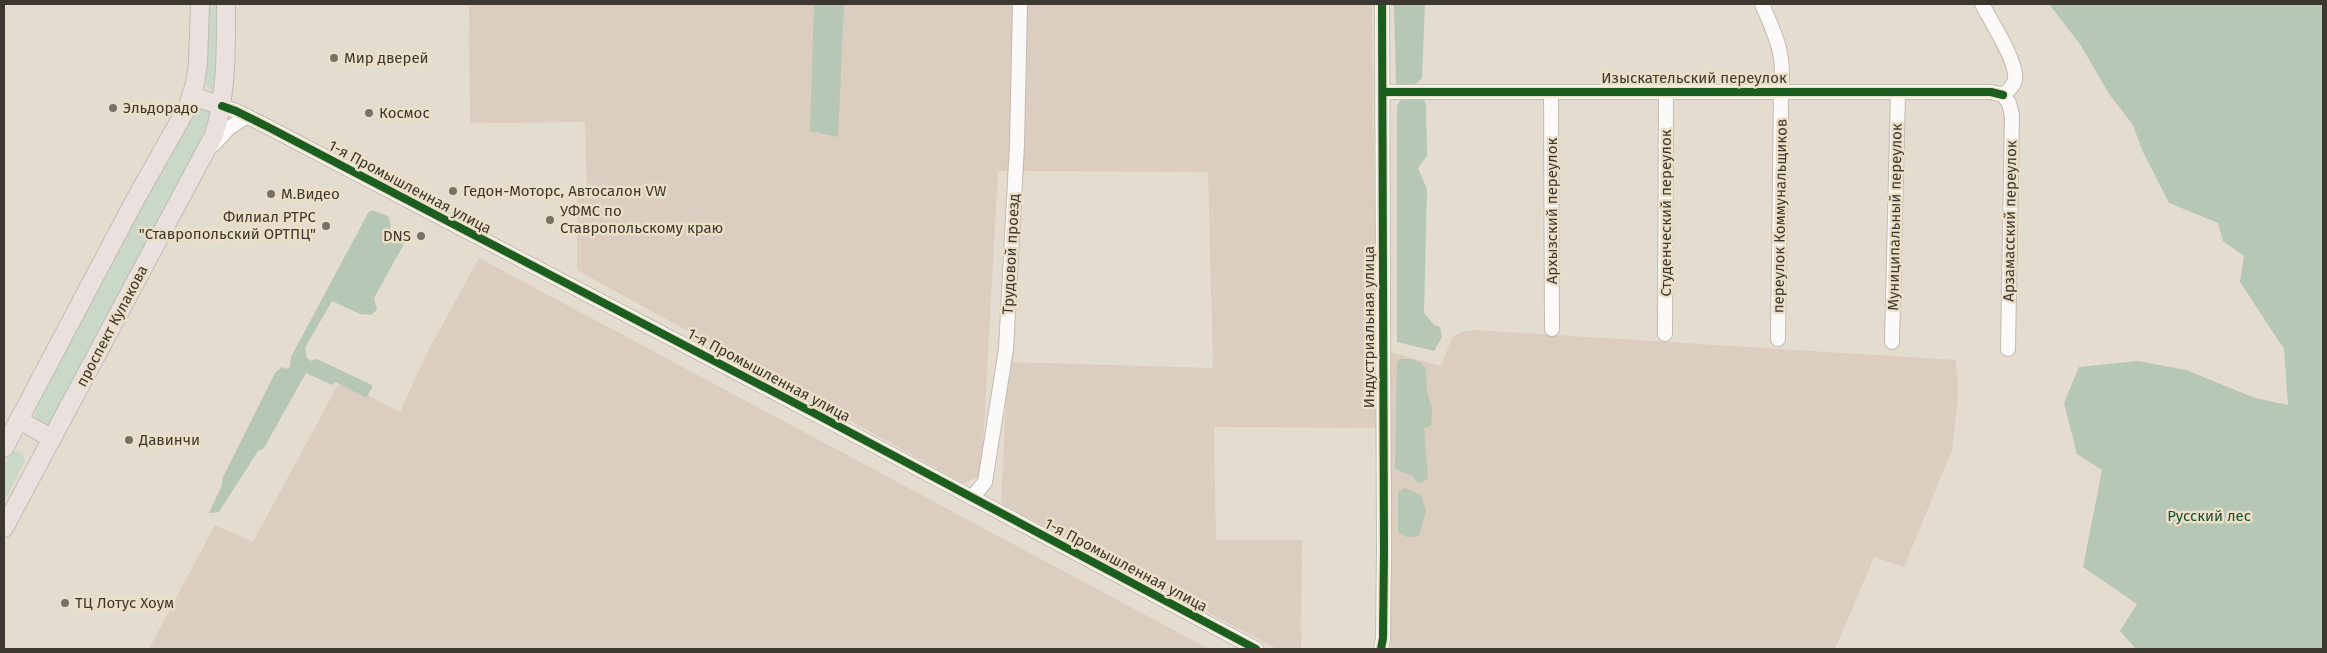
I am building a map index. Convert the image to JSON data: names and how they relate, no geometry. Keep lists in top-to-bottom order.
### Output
{
  "streets": {
    "main road": ["проспект Кулакова"],
    "street": [
      "Изыскательский переулок",
      "1-я Промышленная улица",
      "Архызский переулок",
      "Студенческий переулок",
      "переулок Коммунальщиков",
      "Муниципальный переулок",
      "Арзамасский переулок",
      "Трудовой проезд",
      "Индустриальная улица"
    ]
  },
  "crossings": [
    ["Изыскательский переулок", "Архызский переулок"],
    ["Изыскательский переулок", "Студенческий переулок"],
    ["Изыскательский переулок", "переулок Коммунальщиков"],
    ["Изыскательский переулок", "Муниципальный переулок"],
    ["Изыскательский переулок", "Арзамасский переулок"],
    ["Изыскательский переулок", "Индустриальная улица"],
    ["1-я Промышленная улица", "Трудовой проезд"],
    ["1-я Промышленная улица", "проспект Кулакова"]
  ],
  "parks": ["Русский лес"],
  "places": [
    "Мир дверей",
    "Эльдорадо",
    "Космос",
    "Гедон-Моторс, Автосалон VW",
    "М.Видео",
    "УФМС по Ставропольскому краю",
    "Филиал РТРС \"Ставропольский ОРТПЦ\"",
    "DNS",
    "Давинчи",
    "ТЦ Лотус Хоум"
  ]
}
